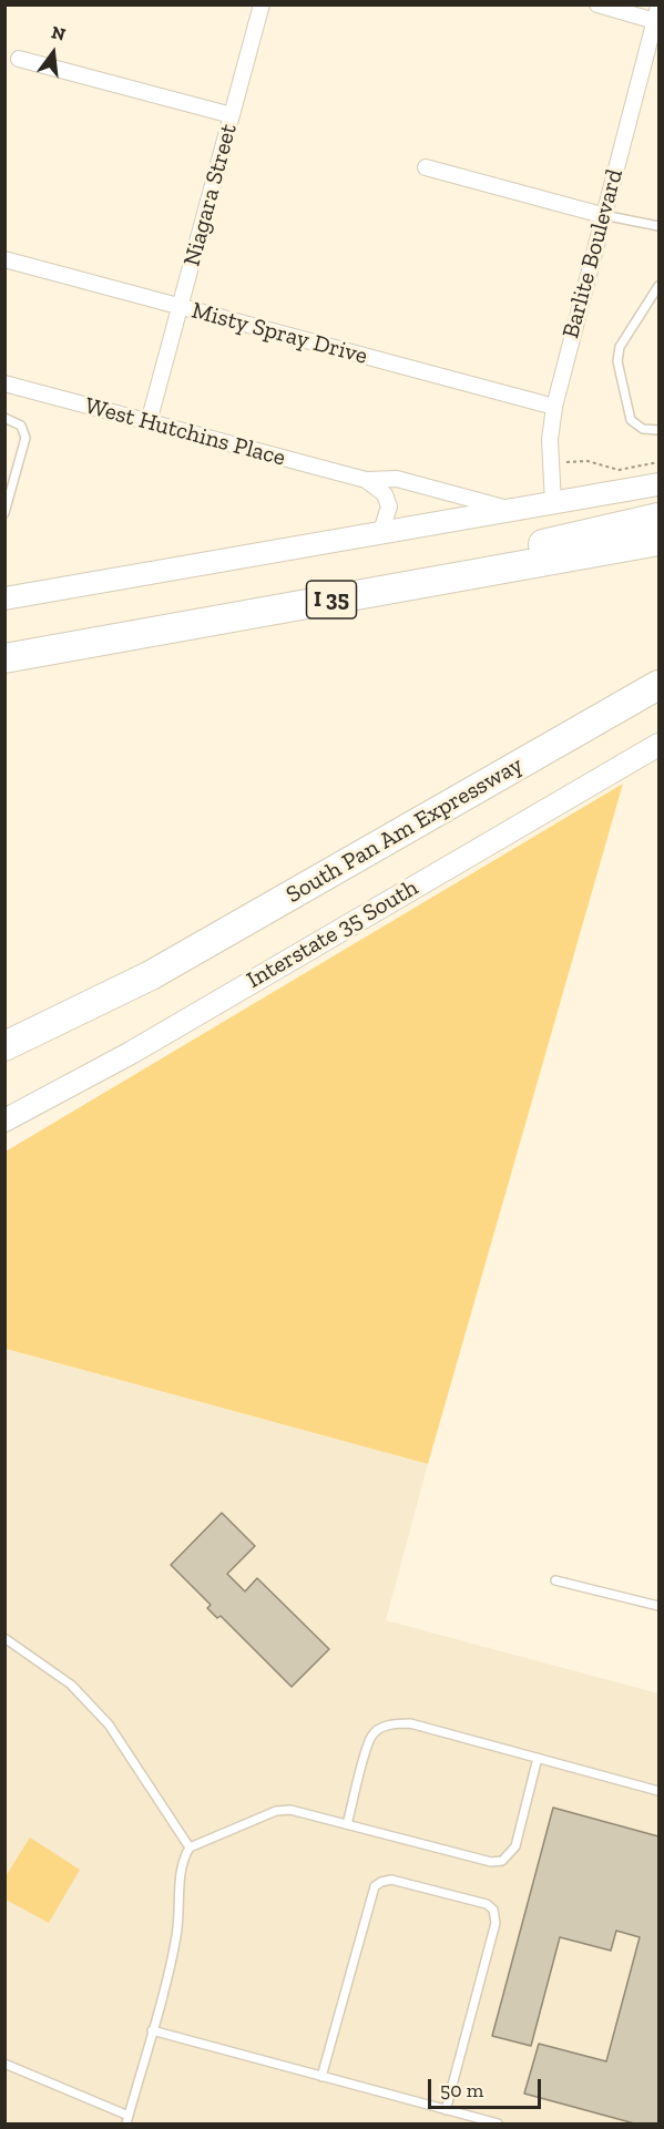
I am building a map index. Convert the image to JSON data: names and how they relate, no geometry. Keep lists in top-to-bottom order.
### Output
{
  "streets": {
    "highway": ["I 35", "South Pan Am Expressway"],
    "main road": ["Interstate 35 South"],
    "street": [
      "Niagara Street",
      "Barlite Boulevard",
      "Misty Spray Drive",
      "West Hutchins Place"
    ]
  },
  "crossings": [
    ["Niagara Street", "Misty Spray Drive"],
    ["Niagara Street", "West Hutchins Place"],
    ["Barlite Boulevard", "Misty Spray Drive"]
  ],
  "scale_bar": "50 m",
  "north": "top"
}
